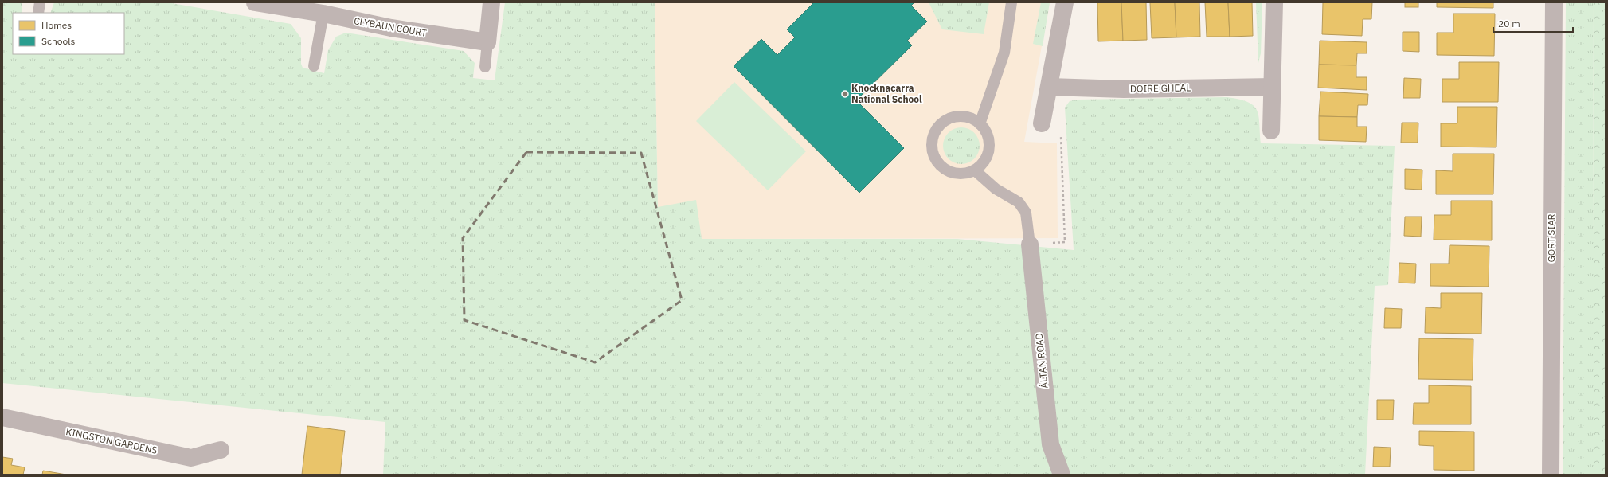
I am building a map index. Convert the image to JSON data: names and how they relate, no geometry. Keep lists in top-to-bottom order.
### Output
{
  "streets": {
    "street": [
      "CLYBAUN COURT",
      "DOIRE GHEAL",
      "GORT SIAR",
      "ÁLTAN ROAD",
      "KINGSTON GARDENS"
    ]
  },
  "places": ["Knocknacarra National School"],
  "legend": ["Homes", "Schools"],
  "scale_bar": "20 m"
}
